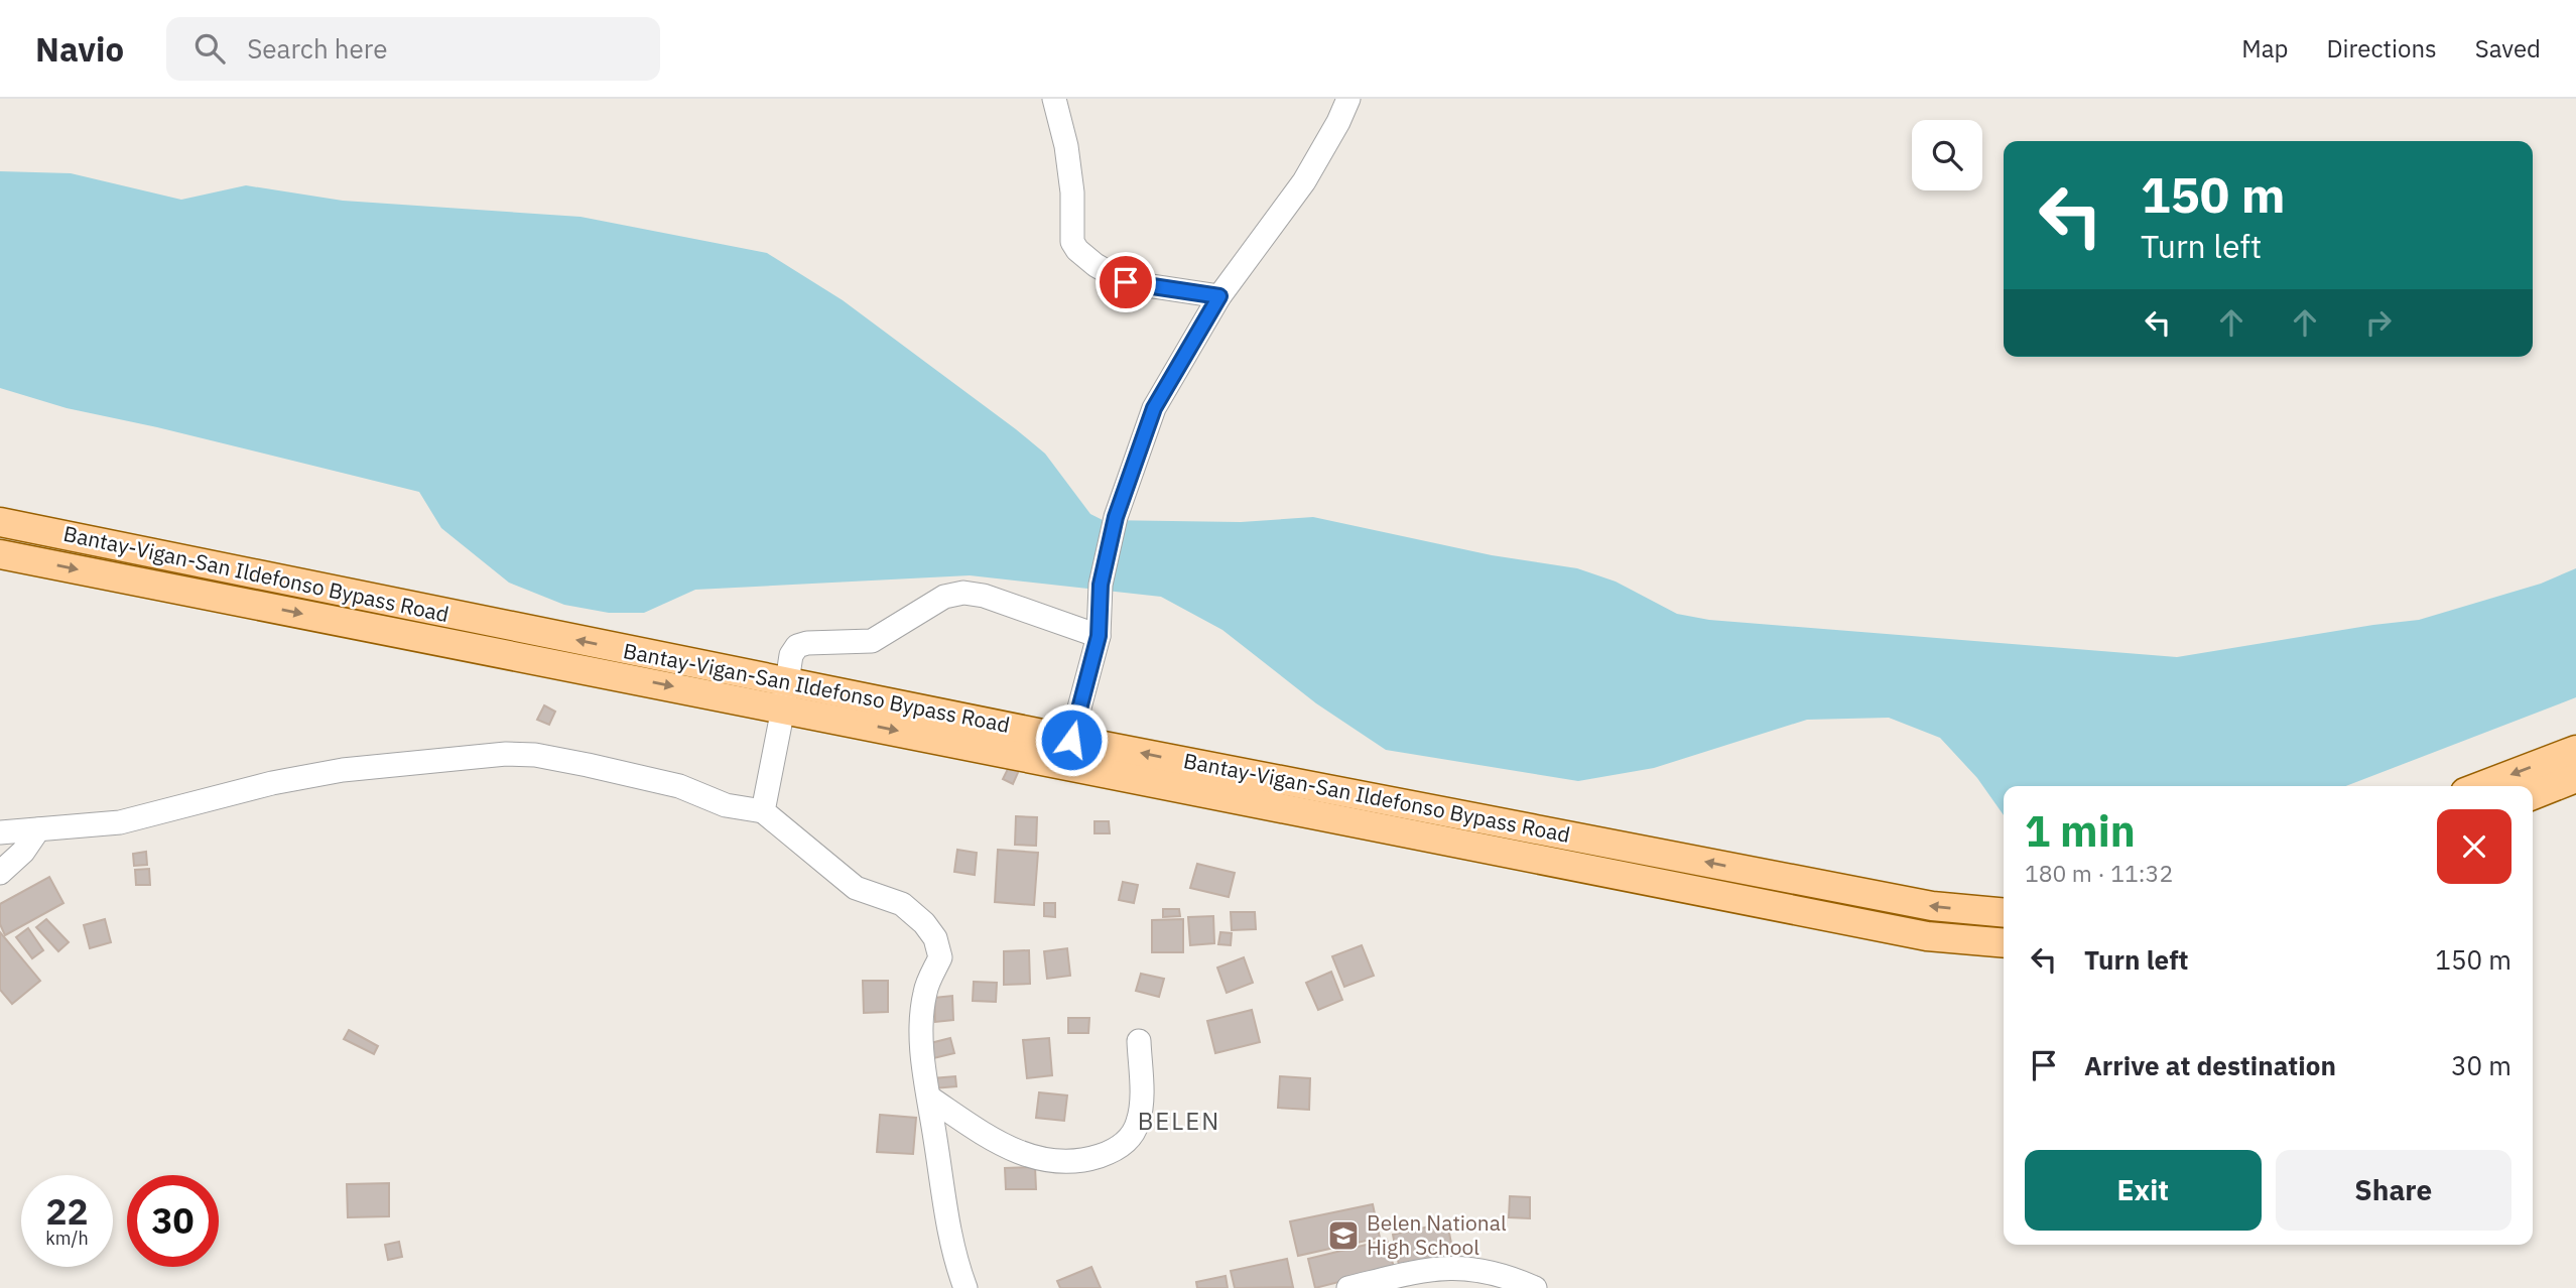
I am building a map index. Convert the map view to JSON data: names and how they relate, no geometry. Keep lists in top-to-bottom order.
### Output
{
  "streets": {
    "main road": ["Bantay-Vigan-San Ildefonso Bypass Road"]
  },
  "districts": ["BELEN"],
  "places": {
    "school or university": ["Belen National High School"]
  },
  "page": {
    "header": "Navio",
    "search": "Search here",
    "nav": ["Map", "Directions", "Saved"],
    "turn": ["150 m", "Turn left"],
    "heading": ["1 min", "180 m · 11:32"],
    "list": [
      {
        "name": "Turn left",
        "value": "150 m"
      },
      {
        "name": "Arrive at destination",
        "value": "30 m"
      }
    ],
    "buttons": ["Exit", "Share"],
    "speed": "22 km/h",
    "limit": "30"
  }
}
